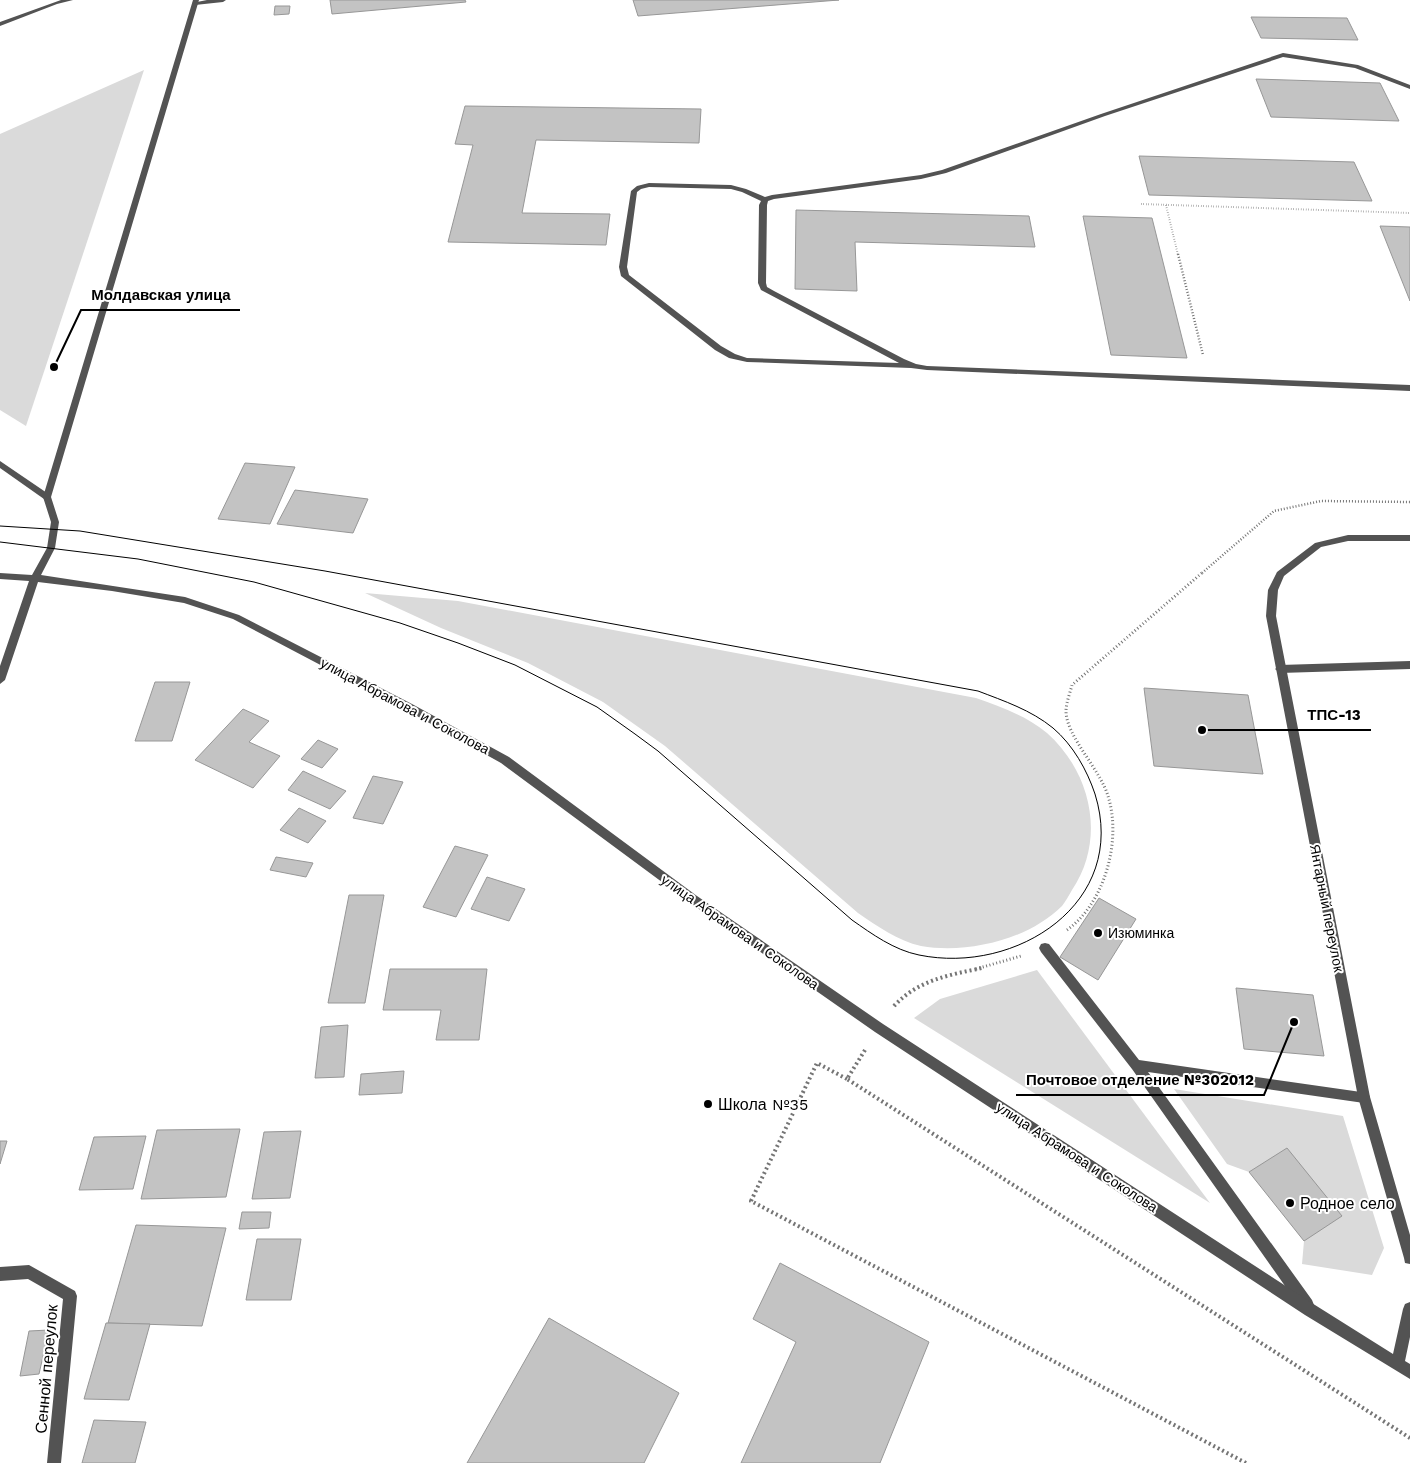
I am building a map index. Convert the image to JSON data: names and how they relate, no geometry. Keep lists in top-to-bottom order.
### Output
{
  "streets": {
    "street": ["улица Абрамова и Соколова", "Янтарный переулок", "Сенной переулок"]
  },
  "places": [
    "Молдавская улица",
    "ТПС-13",
    "Изюминка",
    "Почтовое отделение №302012",
    "Школа №35",
    "Родное село"
  ]
}
